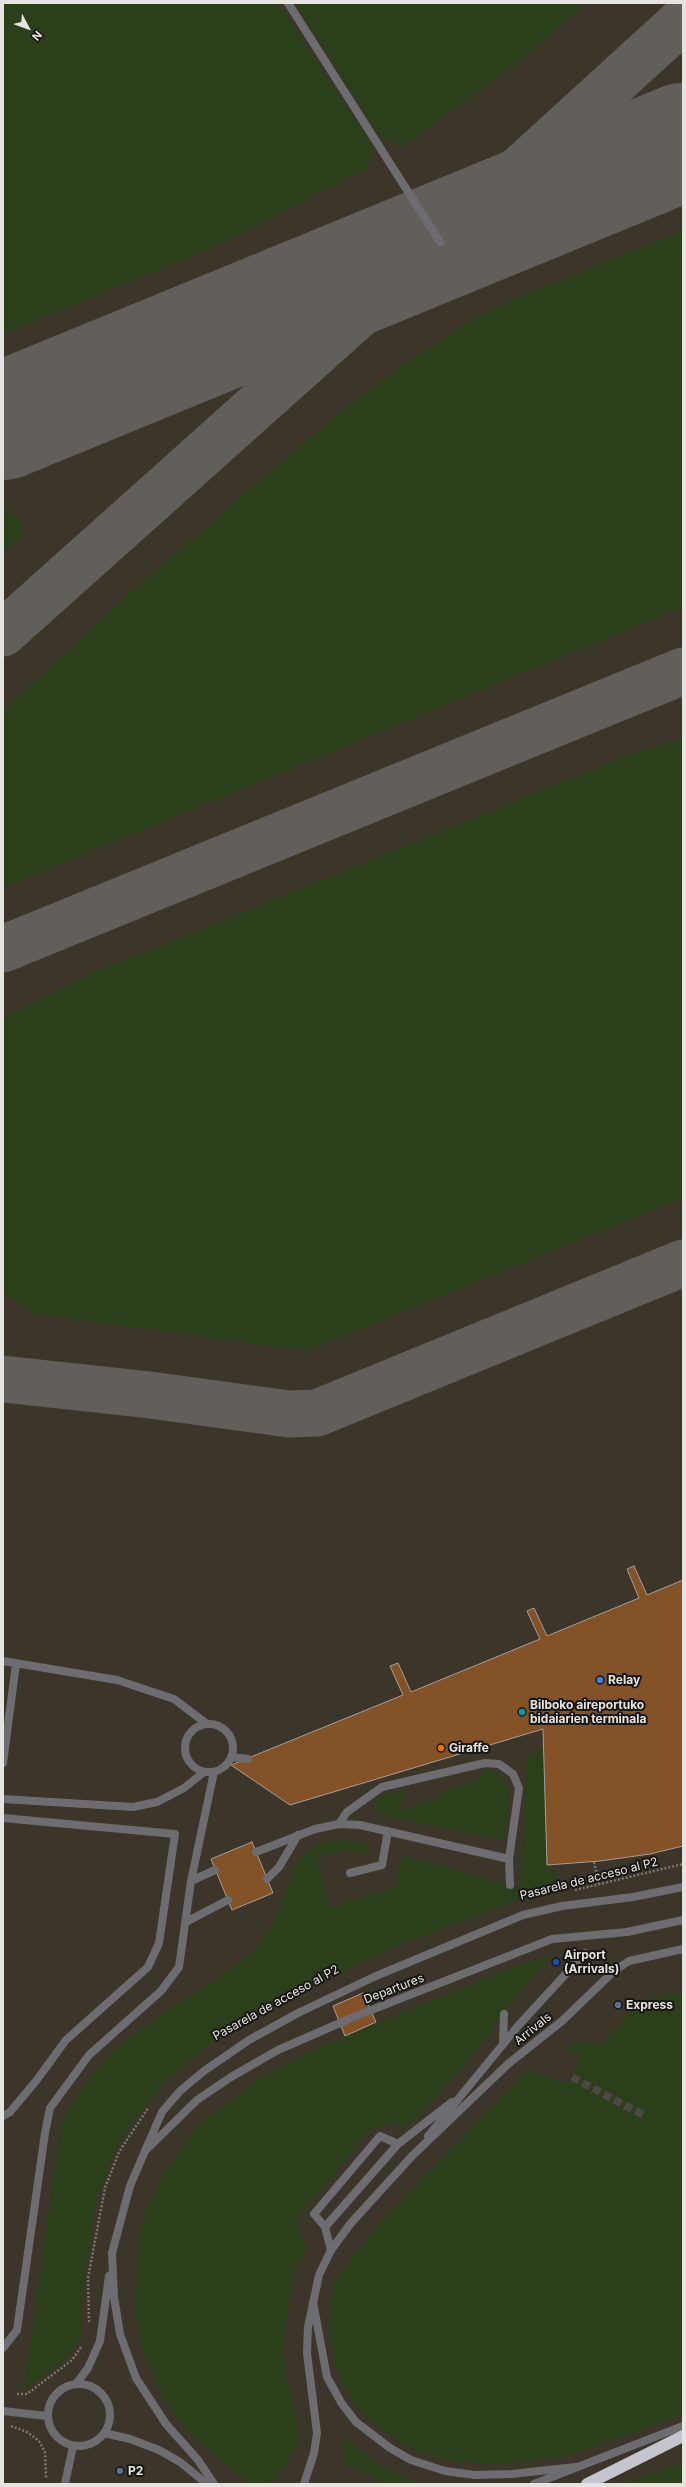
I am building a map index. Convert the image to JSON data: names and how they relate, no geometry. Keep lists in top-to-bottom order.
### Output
{
  "streets": {
    "street": ["Departures", "Arrivals"],
    "path": ["Pasarela de acceso al P2"]
  },
  "places": [
    "Relay",
    "Bilboko aireportuko bidaiarien terminala",
    "Giraffe",
    "Airport (Arrivals)",
    "Express",
    "P2"
  ],
  "north": "bottom right"
}
